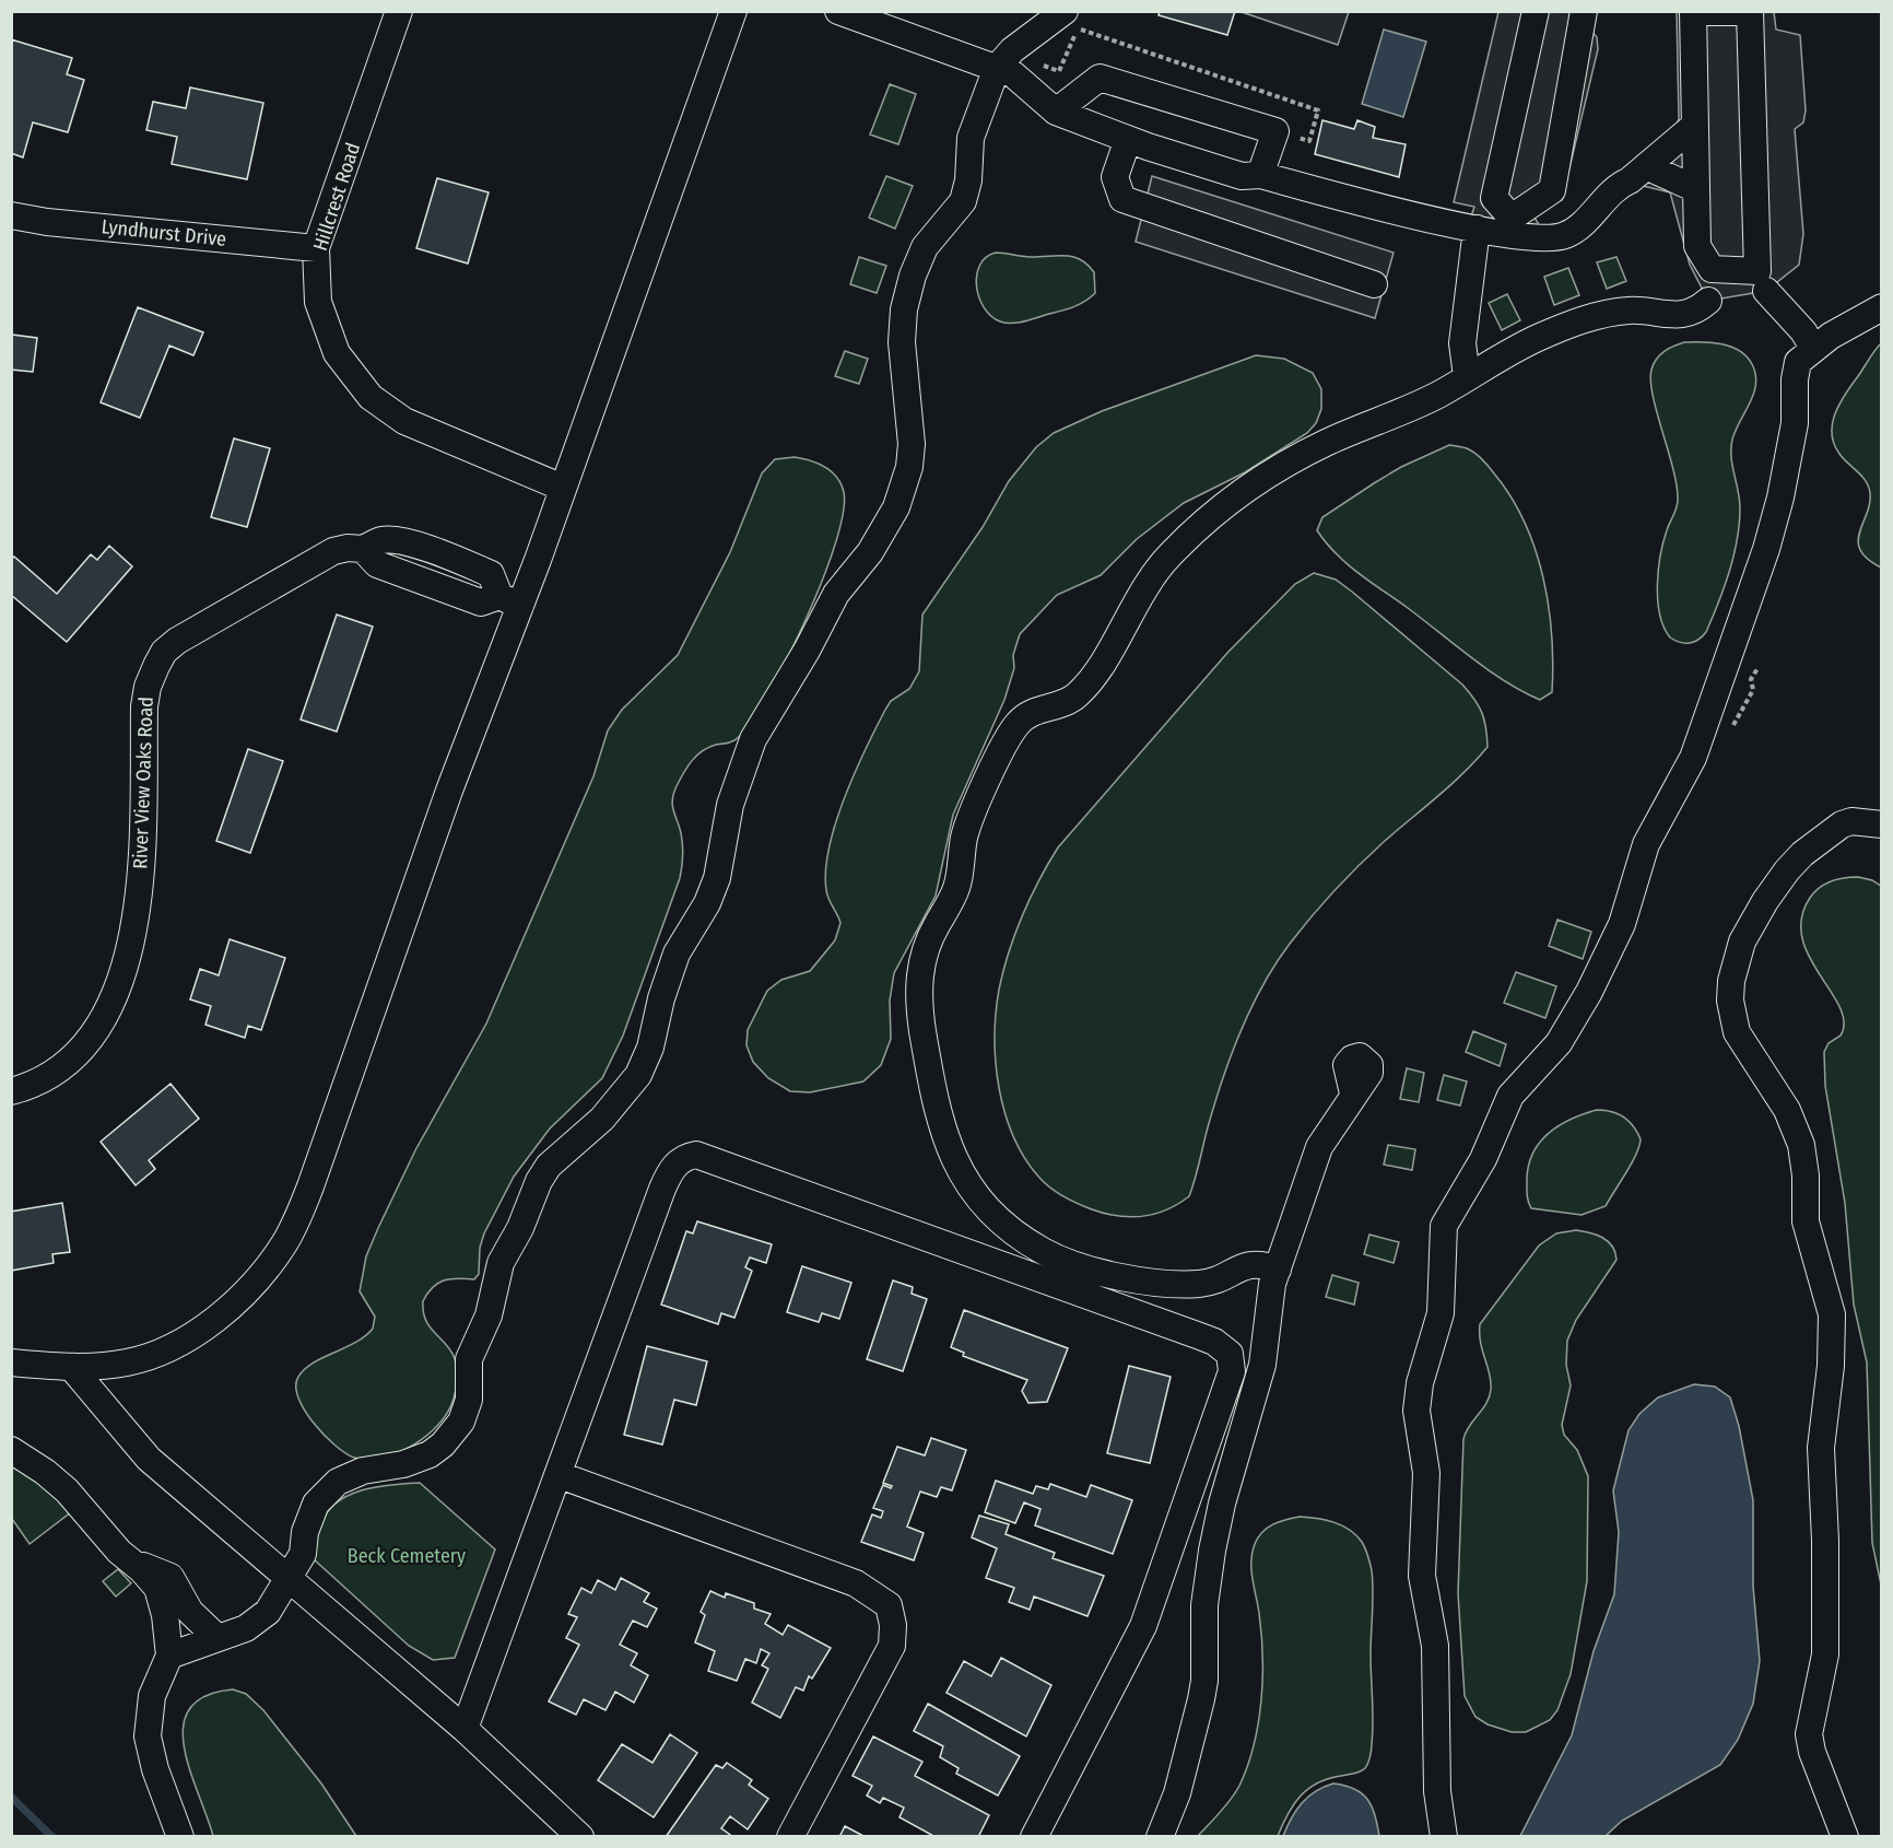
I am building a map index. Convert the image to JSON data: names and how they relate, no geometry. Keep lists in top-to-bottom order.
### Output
{
  "streets": {
    "street": ["Hillcrest Road", "Lyndhurst Drive", "River View Oaks Road"]
  },
  "crossings": [
    ["Hillcrest Road", "Lyndhurst Drive"]
  ],
  "parks": ["Beck Cemetery"]
}
